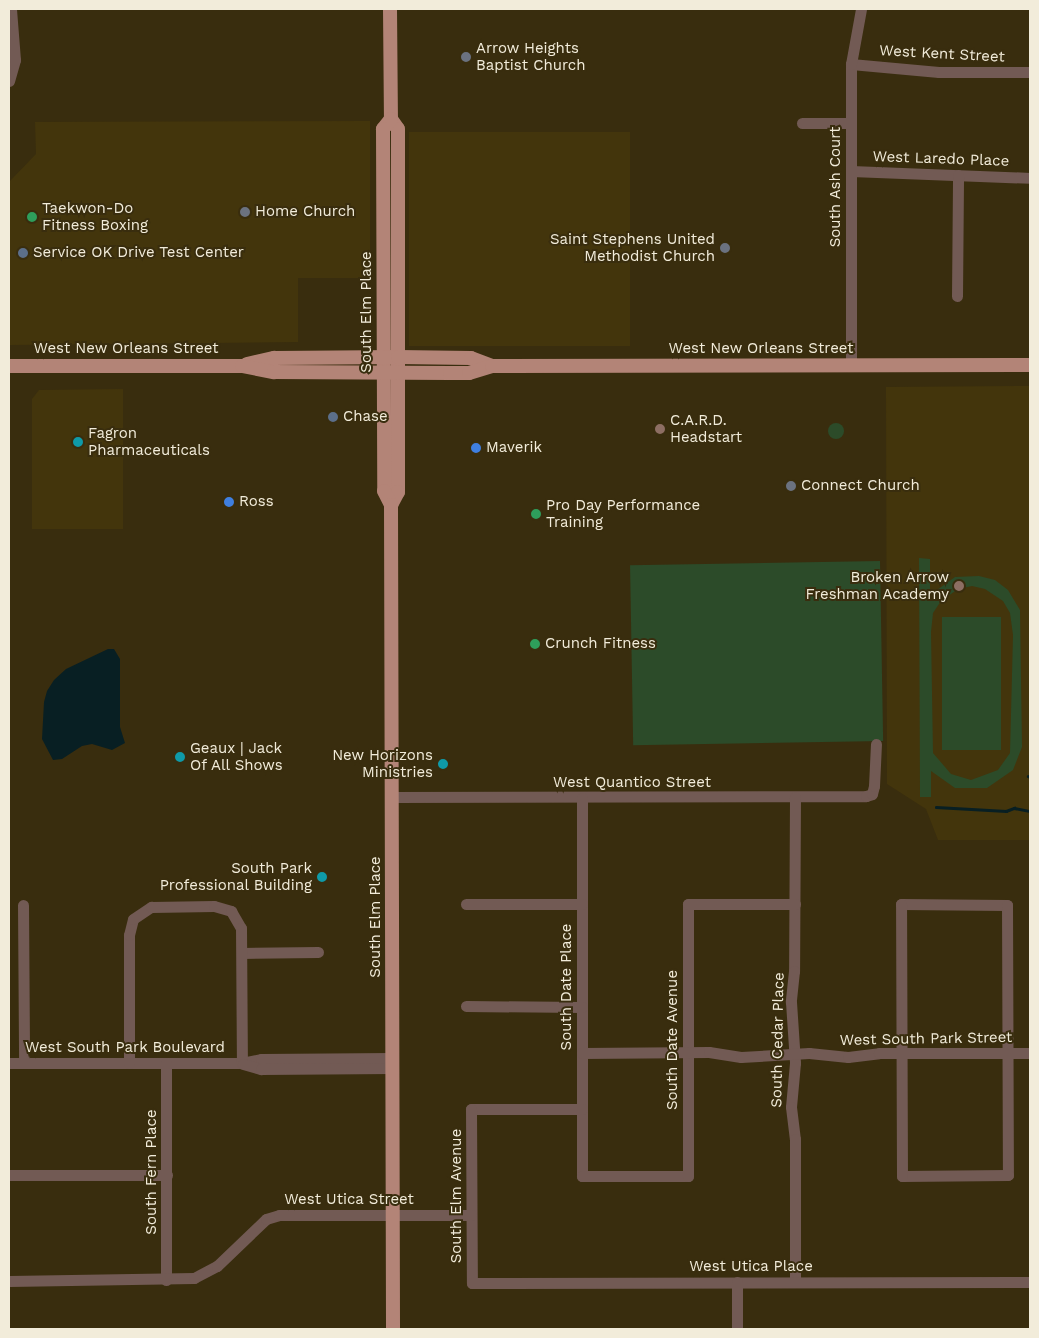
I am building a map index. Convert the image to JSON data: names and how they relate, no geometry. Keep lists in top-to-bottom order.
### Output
{
  "streets": {
    "main road": ["South Elm Place", "West New Orleans Street"],
    "street": [
      "West Kent Street",
      "West Laredo Place",
      "South Ash Court",
      "West Quantico Street",
      "South Date Place",
      "West South Park Street",
      "South Date Avenue",
      "South Cedar Place",
      "West South Park Boulevard",
      "South Fern Place",
      "South Elm Avenue",
      "West Utica Street",
      "West Utica Place"
    ]
  },
  "crossings": [
    ["West Kent Street", "South Ash Court"],
    ["West Laredo Place", "South Ash Court"],
    ["South Ash Court", "West New Orleans Street"],
    ["South Elm Place", "West New Orleans Street"],
    ["South Elm Place", "West Quantico Street"],
    ["South Elm Place", "West South Park Boulevard"],
    ["South Elm Place", "West Utica Street"],
    ["West Quantico Street", "South Date Place"],
    ["West Quantico Street", "South Cedar Place"],
    ["South Date Place", "West South Park Street"],
    ["South Date Place", "South Date Avenue"],
    ["South Date Place", "South Elm Avenue"],
    ["West South Park Street", "South Date Avenue"],
    ["West South Park Street", "South Cedar Place"],
    ["South Date Avenue", "South Cedar Place"],
    ["South Cedar Place", "West Utica Place"],
    ["West South Park Boulevard", "South Fern Place"],
    ["South Fern Place", "West Utica Street"],
    ["South Elm Avenue", "West Utica Street"],
    ["South Elm Avenue", "West Utica Place"]
  ],
  "places": [
    "Arrow Heights Baptist Church",
    "Home Church",
    "Taekwon-Do Fitness Boxing",
    "Saint Stephens United Methodist Church",
    "Service OK Drive Test Center",
    "Chase",
    "C.A.R.D. Headstart",
    "Fagron Pharmaceuticals",
    "Maverik",
    "Connect Church",
    "Ross",
    "Pro Day Performance Training",
    "Broken Arrow Freshman Academy",
    "Crunch Fitness",
    "Geaux | Jack Of All Shows",
    "New Horizons Ministries",
    "South Park Professional Building"
  ]
}
